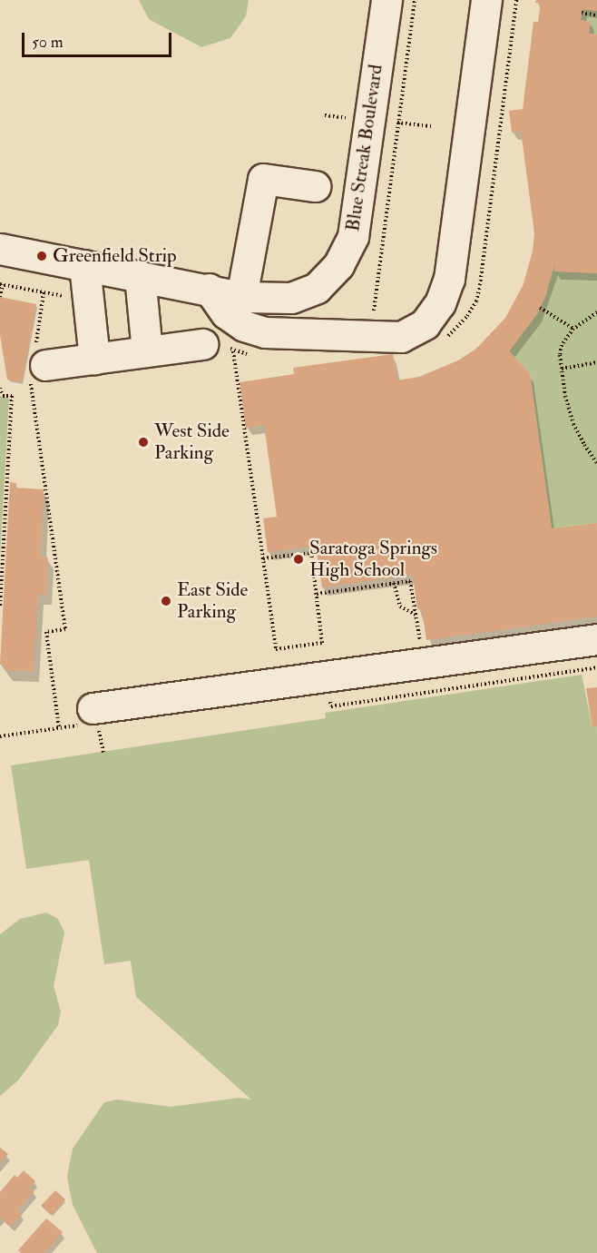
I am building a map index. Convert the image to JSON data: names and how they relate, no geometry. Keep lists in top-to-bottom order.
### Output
{
  "streets": {
    "street": ["Blue Streak Boulevard"]
  },
  "places": [
    "Greenfield Strip",
    "West Side Parking",
    "Saratoga Springs High School",
    "East Side Parking"
  ],
  "scale_bar": "50 m"
}
